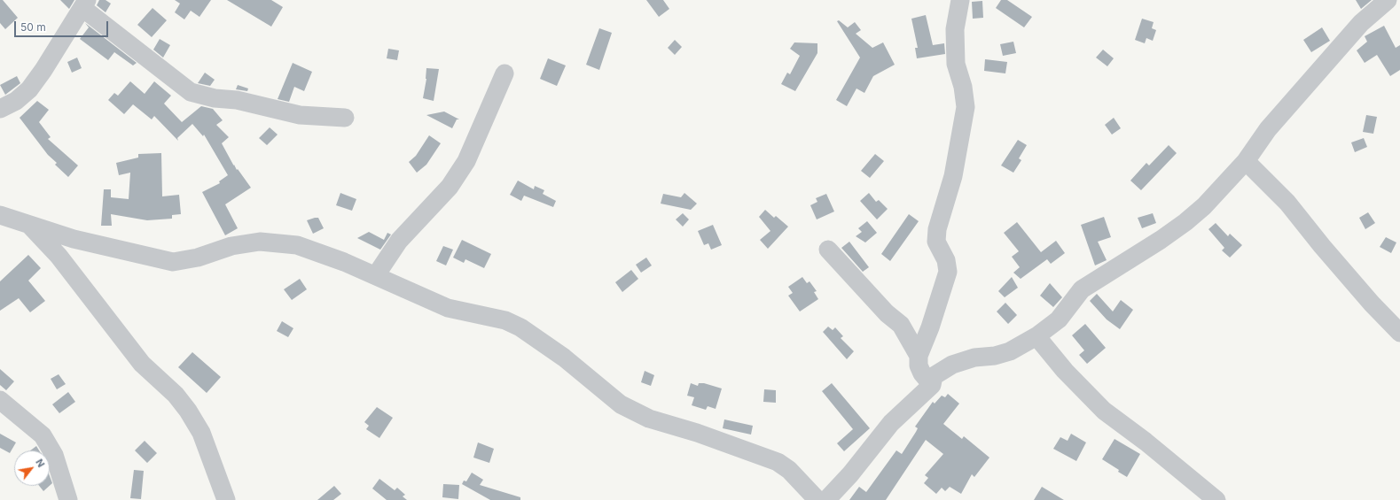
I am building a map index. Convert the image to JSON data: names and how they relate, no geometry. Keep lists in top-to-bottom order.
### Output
{
  "scale_bar": "50 m",
  "north": "top right"
}
